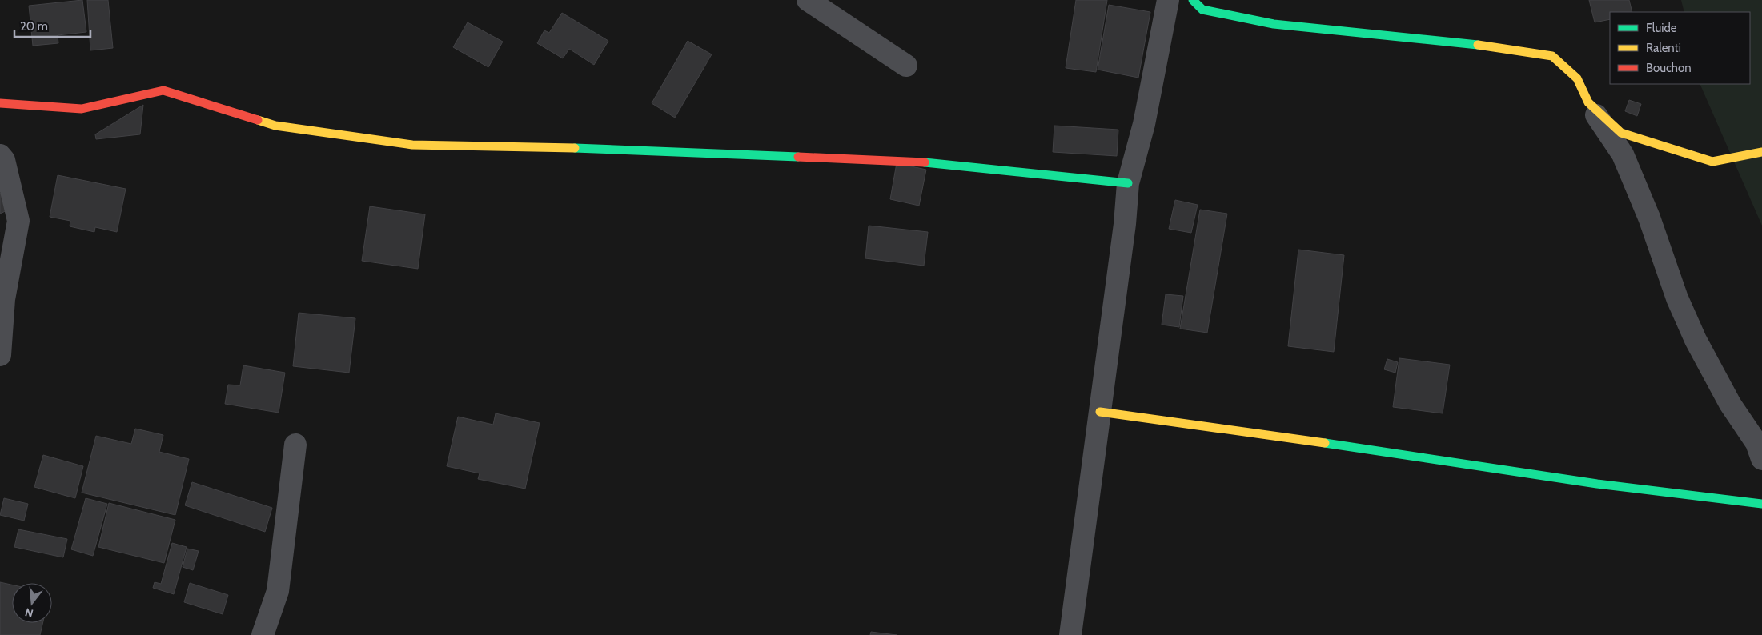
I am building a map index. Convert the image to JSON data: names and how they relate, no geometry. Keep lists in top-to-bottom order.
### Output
{
  "legend": ["Fluide", "Ralenti", "Bouchon"],
  "scale_bar": "20 m",
  "north": "bottom"
}
